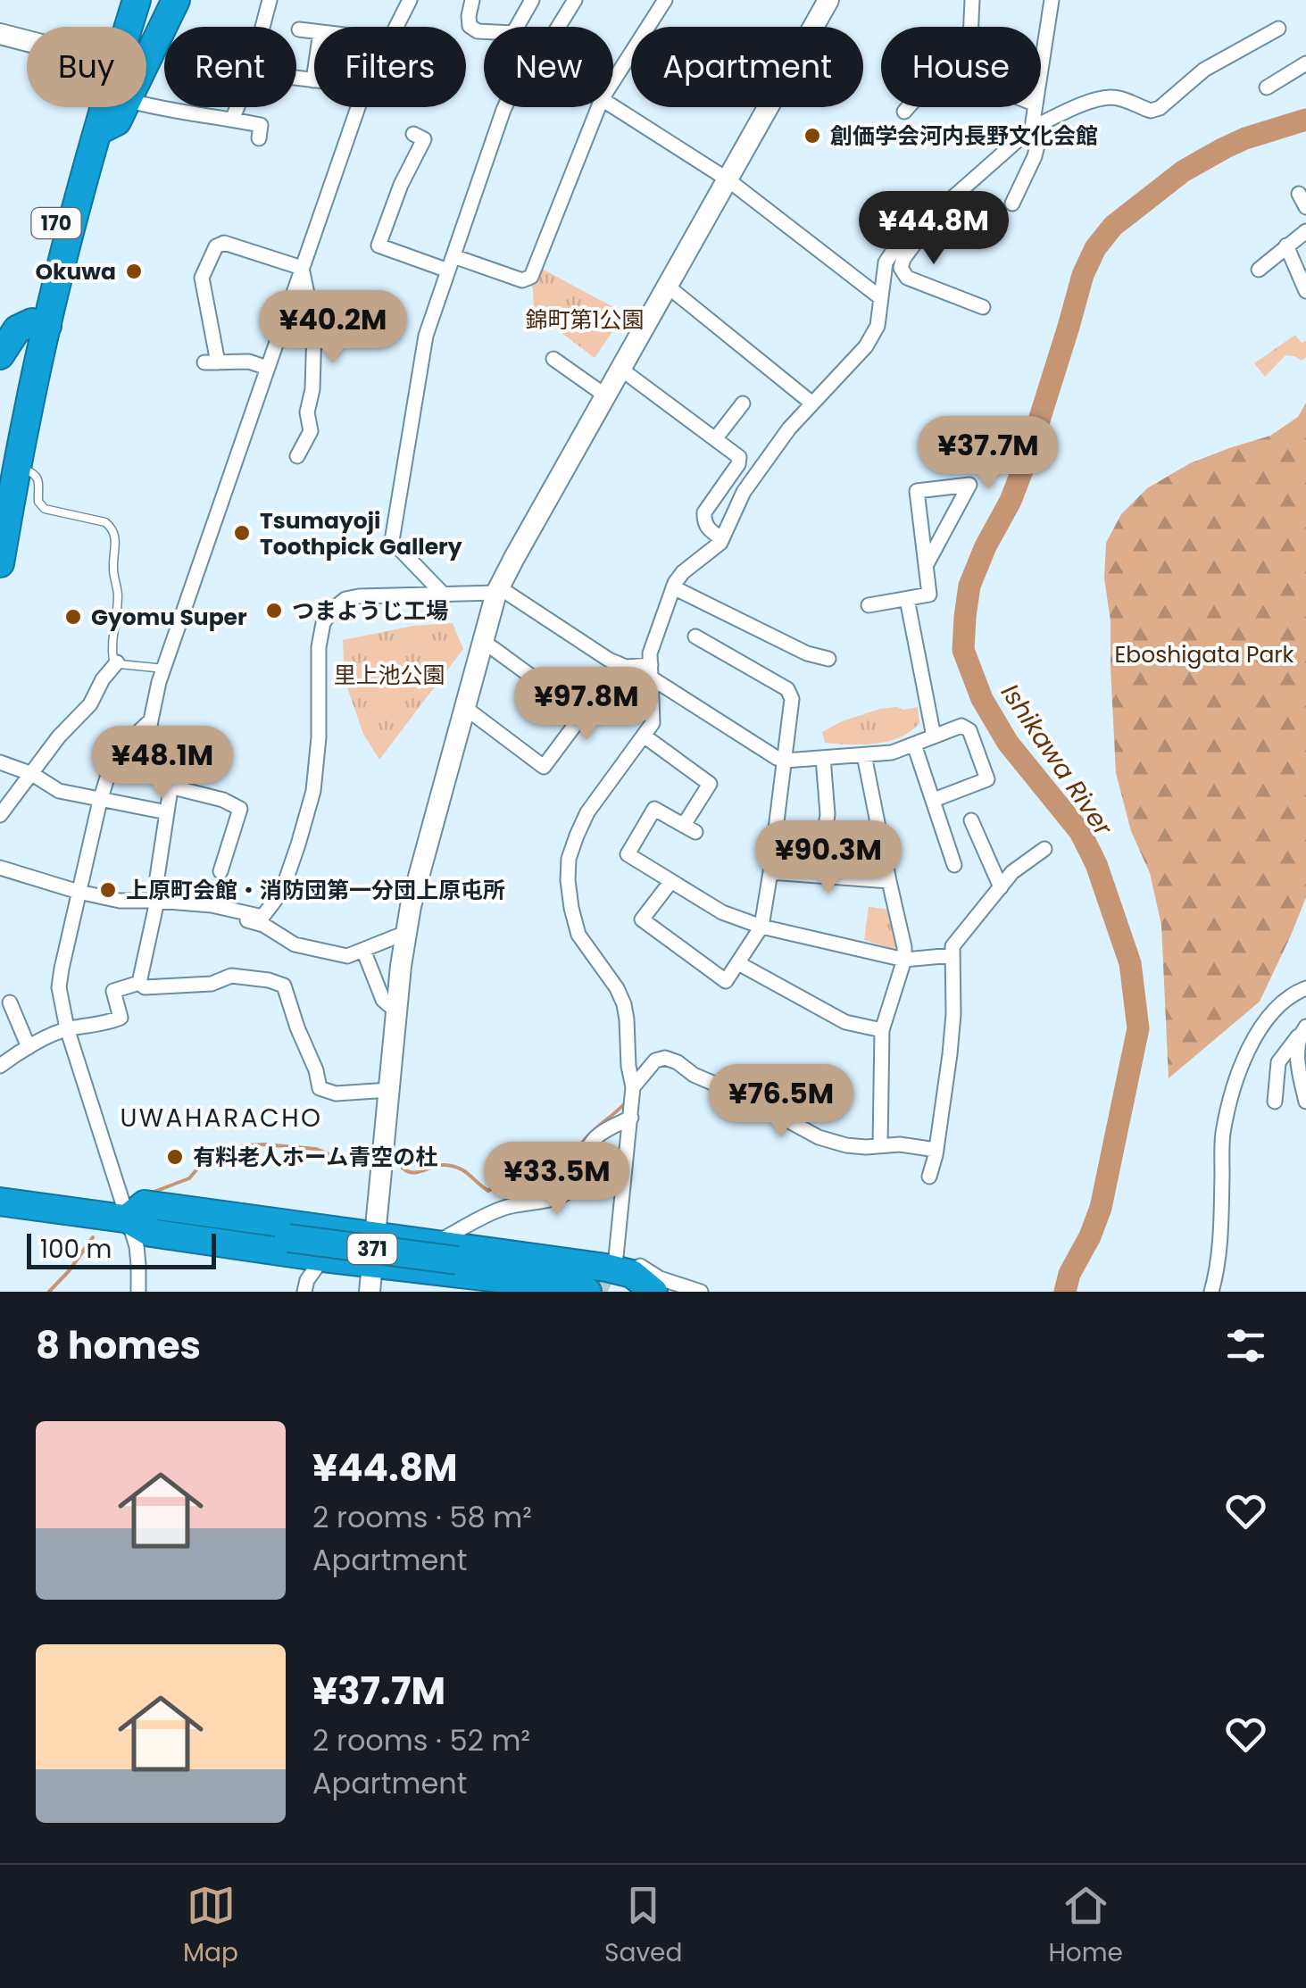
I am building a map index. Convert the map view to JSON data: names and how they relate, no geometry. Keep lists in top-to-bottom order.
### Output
{
  "streets": {
    "highway": ["170", "371"]
  },
  "districts": ["UWAHARACHO"],
  "water": ["Ishikawa River"],
  "parks": ["錦町第1公園", "Eboshigata Park", "里上池公園"],
  "places": [
    "創価学会河内長野文化会館",
    "Okuwa",
    "Tsumayoji Toothpick Gallery",
    "つまようじ工場",
    "Gyomu Super",
    "上原町会館・消防団第一分団上原屯所",
    "有料老人ホーム青空の杜"
  ],
  "scale_bar": "100 m",
  "page": {
    "chip": [
      "Buy",
      "Rent",
      "Filters",
      "New",
      "Apartment",
      "House"
    ],
    "price": [
      "¥44.8M",
      "¥40.2M",
      "¥37.7M",
      "¥97.8M",
      "¥48.1M",
      "¥90.3M",
      "¥76.5M",
      "¥33.5M"
    ],
    "scale": "100 m",
    "heading": "8 homes",
    "list": [
      {
        "name": "¥44.8M",
        "note": "2 rooms · 58 m² · Apartment"
      },
      {
        "name": "¥37.7M",
        "note": "2 rooms · 52 m² · Apartment"
      }
    ],
    "tabs": ["Map", "Saved", "Home"]
  }
}
